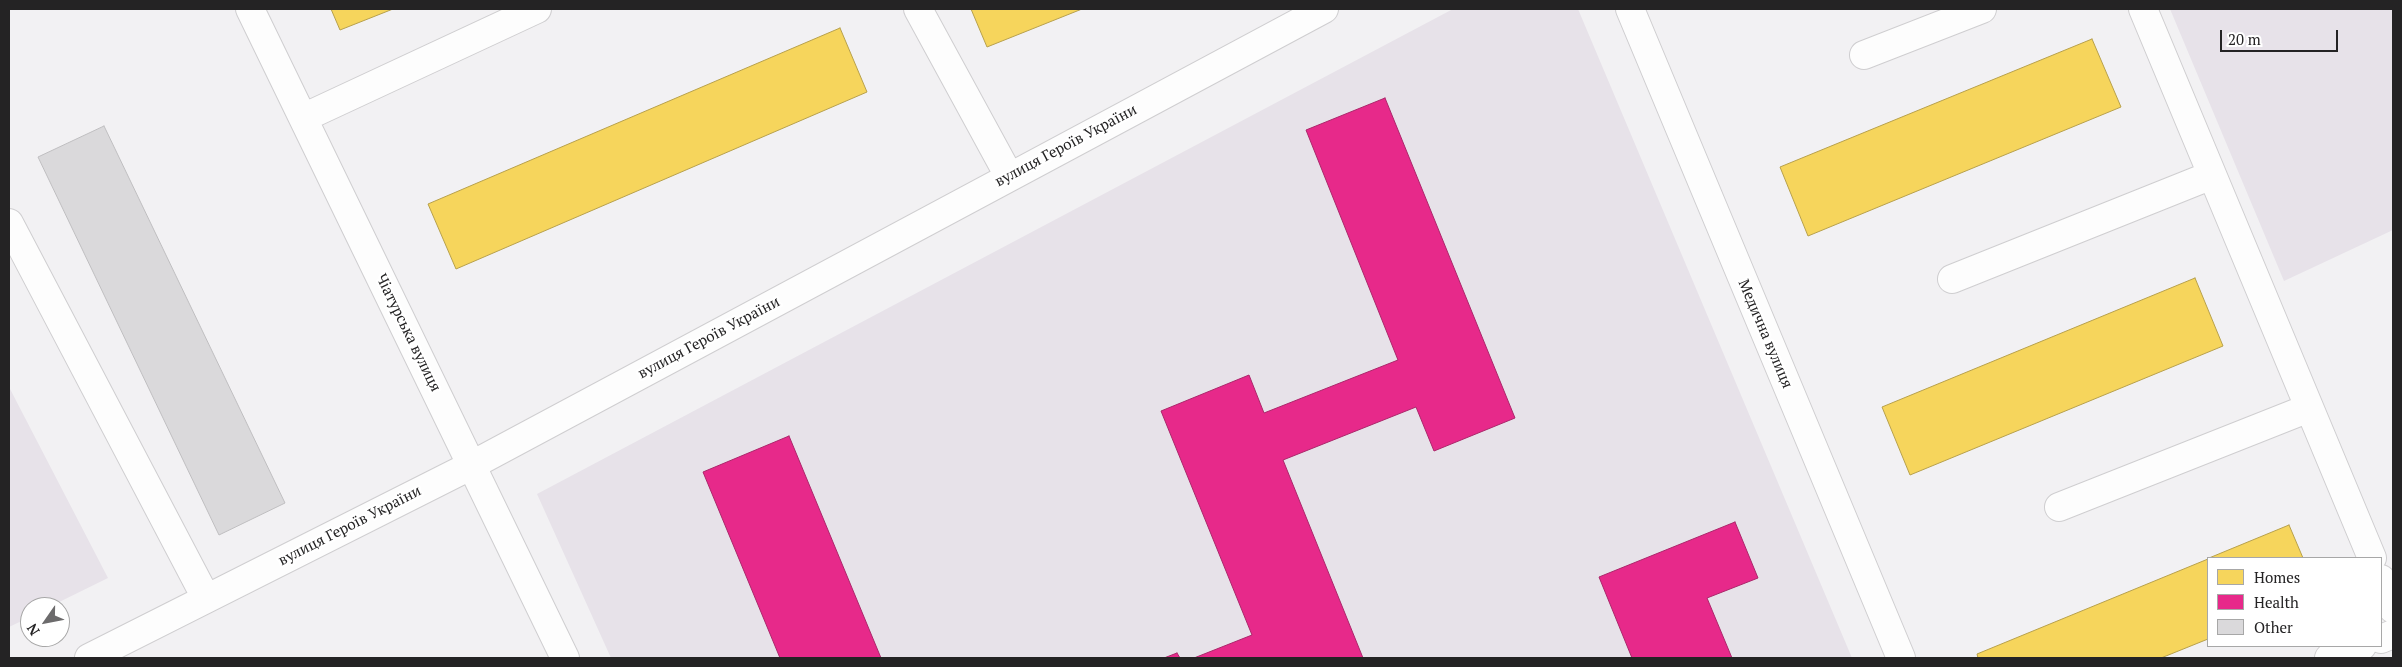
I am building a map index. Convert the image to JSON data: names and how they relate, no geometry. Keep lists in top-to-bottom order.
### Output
{
  "streets": {
    "street": ["вулиця Героїв України", "Чіатурська вулиця", "Медична вулиця"]
  },
  "crossings": [
    ["вулиця Героїв України", "Чіатурська вулиця"]
  ],
  "legend": ["Homes", "Health", "Other"],
  "scale_bar": "20 m",
  "north": "bottom left"
}
